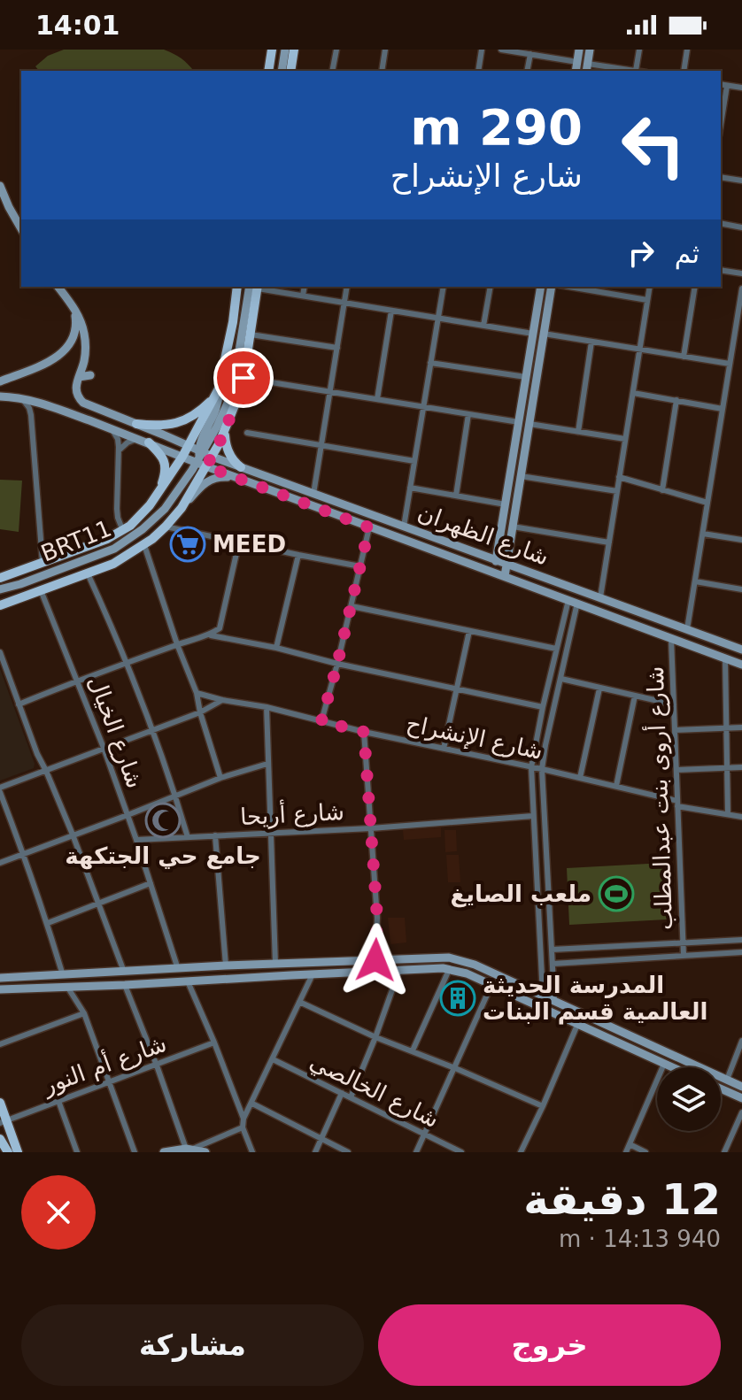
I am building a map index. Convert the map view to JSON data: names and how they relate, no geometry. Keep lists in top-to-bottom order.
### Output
{
  "streets": {
    "main road": ["شارع الظهران", "BRT11"],
    "street": [
      "شارع الخيال",
      "شارع الإنشراح",
      "شارع أروى بنت عبدالمطلب",
      "شارع أريحا",
      "شارع أم النور",
      "شارع الخالصي"
    ]
  },
  "crossings": [
    ["شارع الظهران", "BRT11"],
    ["شارع الظهران", "شارع أروى بنت عبدالمطلب"],
    ["شارع الخيال", "شارع أريحا"],
    ["شارع الإنشراح", "شارع أروى بنت عبدالمطلب"]
  ],
  "places": {
    "supermarket": ["MEED"],
    "mosque": ["جامع حي الجتكهة"],
    "sports": ["ملعب الصايغ"],
    "building": ["المدرسة الحديثة العالمية قسم البنات"]
  },
  "page": {
    "status": "14:01",
    "turn": ["290 m", "شارع الإنشراح"],
    "then": "ثم",
    "heading": ["12 دقيقة", "940 m · 14:13"],
    "buttons": ["خروج", "مشاركة"]
  }
}
